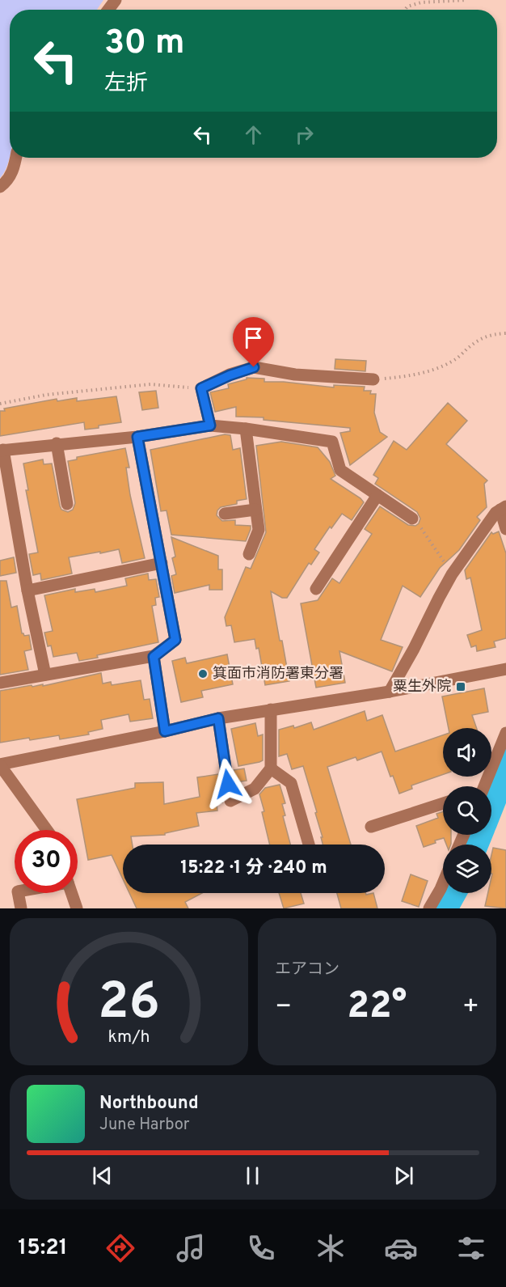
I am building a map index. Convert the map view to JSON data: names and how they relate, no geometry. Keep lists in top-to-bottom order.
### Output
{
  "places": {
    "other": ["箕面市消防署東分署"],
    "transit": ["粟生外院"]
  },
  "page": {
    "turn": ["30 m", "左折"],
    "limit": "30",
    "trip": "15:22 · 1 分 · 240 m",
    "tile": "エアコン",
    "heat": ["−", "22°", "+"],
    "song": ["Northbound", "June Harbor"],
    "tabs": "15:21",
    "gauge": ["26", "km/h"]
  }
}
